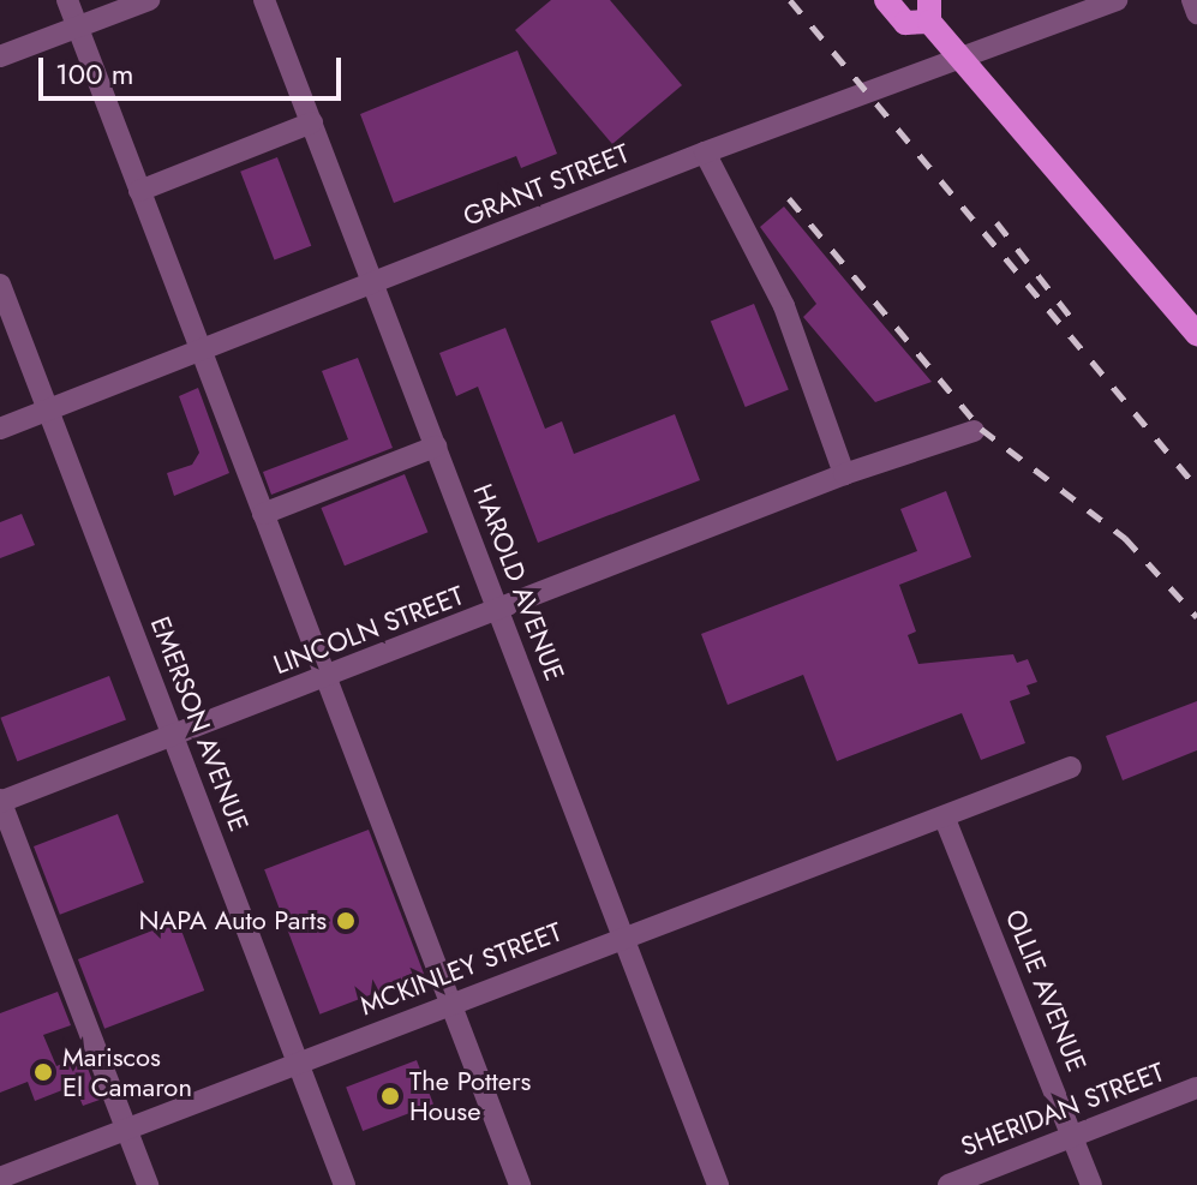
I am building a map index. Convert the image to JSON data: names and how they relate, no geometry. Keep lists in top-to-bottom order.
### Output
{
  "streets": {
    "street": [
      "GRANT STREET",
      "HAROLD AVENUE",
      "LINCOLN STREET",
      "EMERSON AVENUE",
      "MCKINLEY STREET",
      "OLLIE AVENUE",
      "SHERIDAN STREET"
    ]
  },
  "crossings": [
    ["GRANT STREET", "HAROLD AVENUE"],
    ["GRANT STREET", "EMERSON AVENUE"],
    ["HAROLD AVENUE", "LINCOLN STREET"],
    ["HAROLD AVENUE", "MCKINLEY STREET"],
    ["LINCOLN STREET", "EMERSON AVENUE"],
    ["EMERSON AVENUE", "MCKINLEY STREET"],
    ["MCKINLEY STREET", "OLLIE AVENUE"],
    ["OLLIE AVENUE", "SHERIDAN STREET"]
  ],
  "places": ["NAPA Auto Parts", "Mariscos El Camaron", "The Potters House"],
  "scale_bar": "100 m"
}
